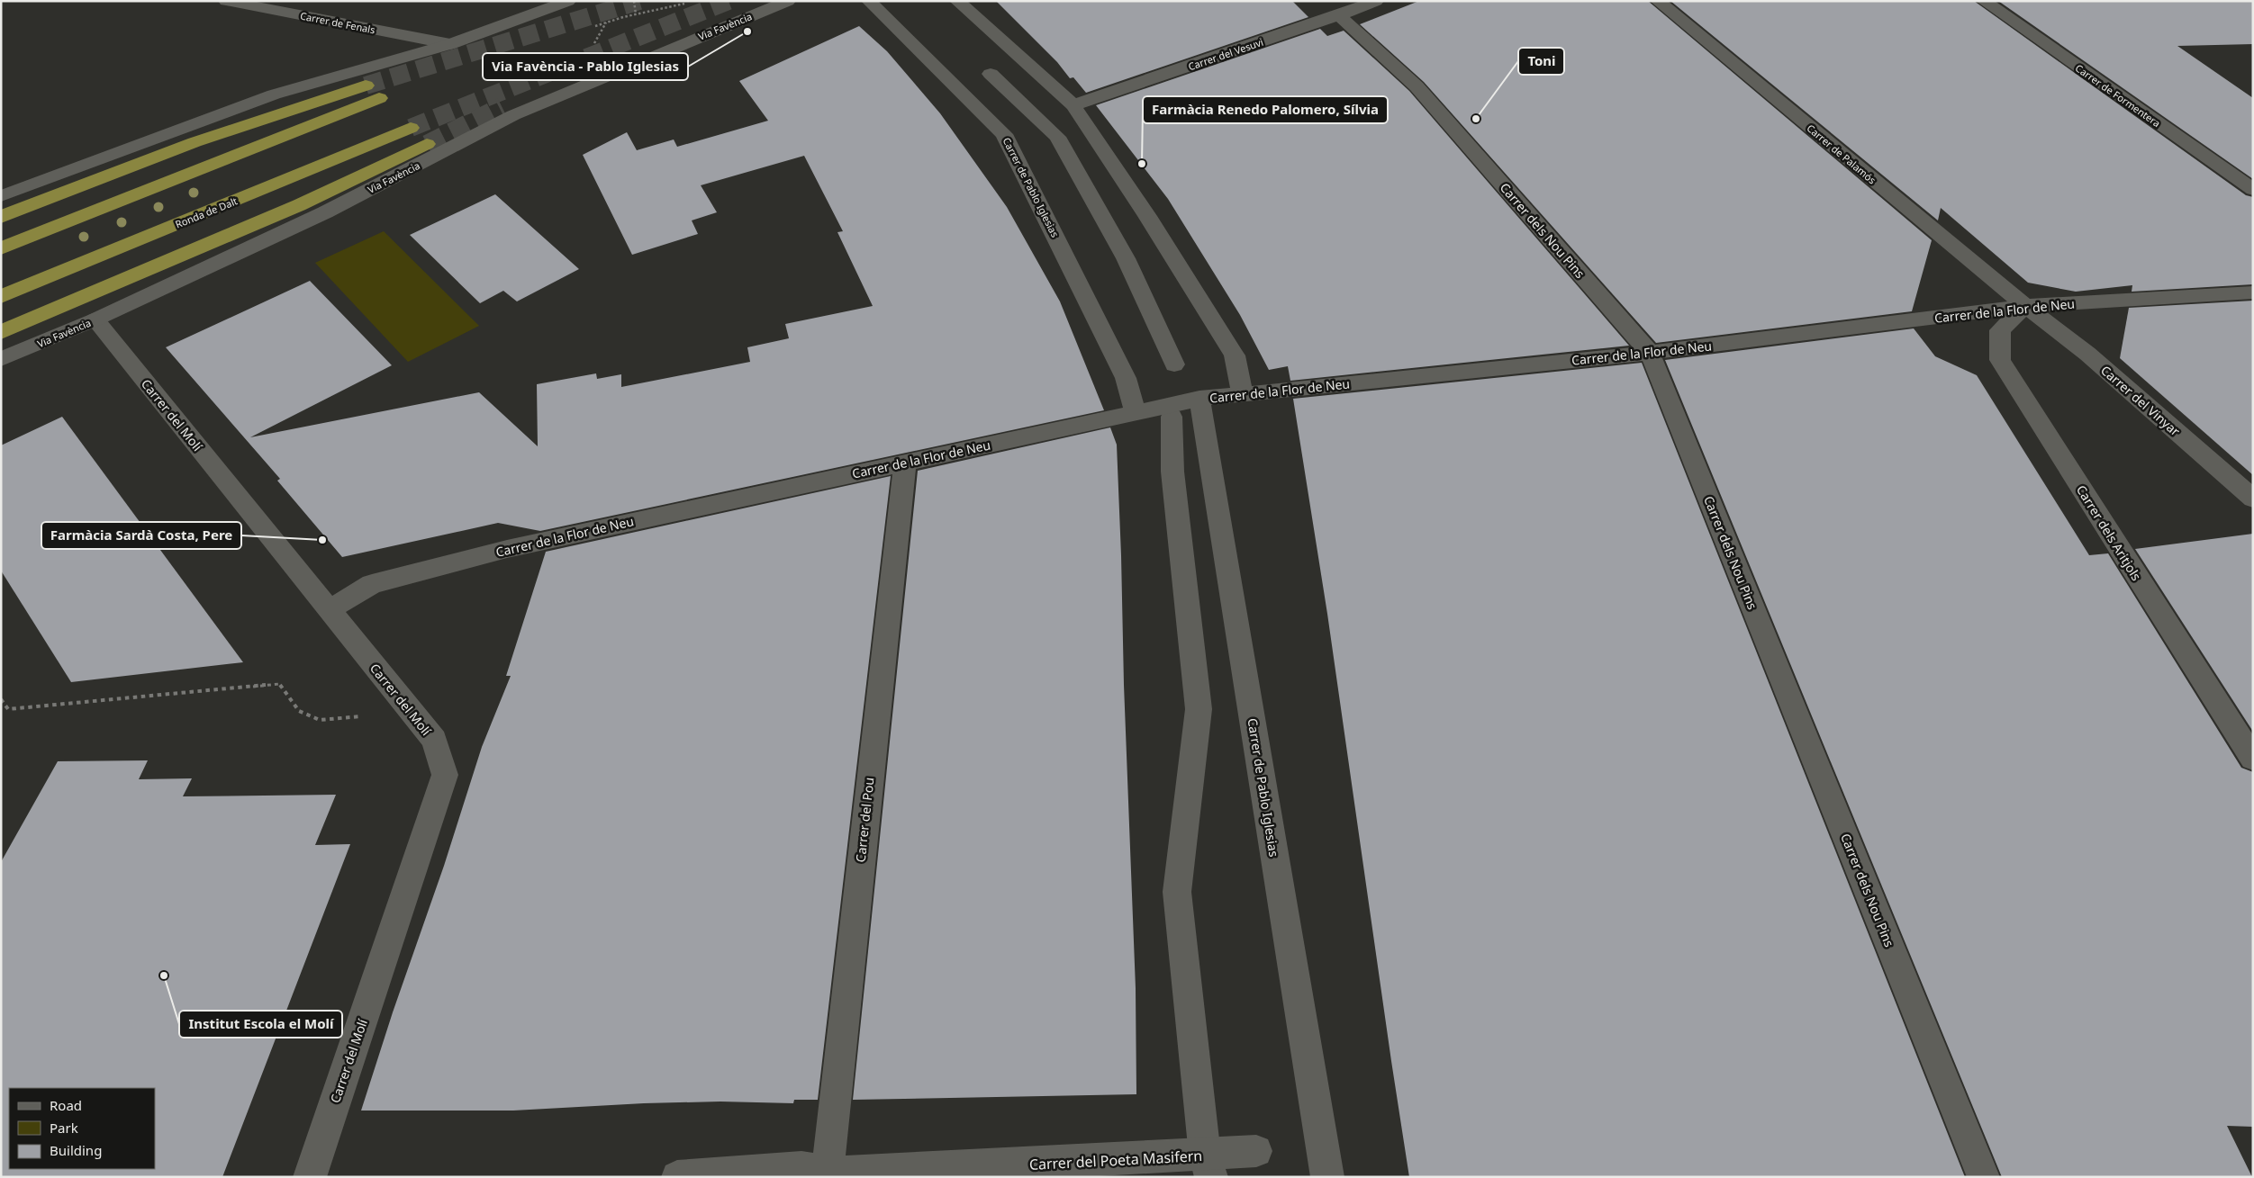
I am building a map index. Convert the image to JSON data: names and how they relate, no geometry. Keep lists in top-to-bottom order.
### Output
{
  "streets": {
    "highway": ["Ronda de Dalt"],
    "street": [
      "Carrer de Fenals",
      "Via Favència",
      "Carrer del Vesuvi",
      "Carrer de Formentera",
      "Carrer de Palamós",
      "Carrer de Pablo Iglesias",
      "Carrer dels Nou Pins",
      "Carrer de la Flor de Neu",
      "Carrer del Vinyar",
      "Carrer del Molí",
      "Carrer dels Aritjols",
      "Carrer del Pou",
      "Carrer del Poeta Masifern"
    ]
  },
  "crossings": [
    ["Via Favència", "Carrer del Molí"],
    ["Carrer del Vesuvi", "Carrer dels Nou Pins"],
    ["Carrer de Palamós", "Carrer de la Flor de Neu"],
    ["Carrer de Palamós", "Carrer del Vinyar"],
    ["Carrer de Palamós", "Carrer dels Aritjols"],
    ["Carrer de Pablo Iglesias", "Carrer de la Flor de Neu"],
    ["Carrer dels Nou Pins", "Carrer de la Flor de Neu"],
    ["Carrer de la Flor de Neu", "Carrer del Vinyar"],
    ["Carrer de la Flor de Neu", "Carrer del Molí"],
    ["Carrer de la Flor de Neu", "Carrer dels Aritjols"],
    ["Carrer de la Flor de Neu", "Carrer del Pou"],
    ["Carrer del Vinyar", "Carrer dels Aritjols"],
    ["Carrer del Pou", "Carrer del Poeta Masifern"]
  ],
  "places": [
    "Via Favència - Pablo Iglesias",
    "Toni",
    "Farmàcia Renedo Palomero, Sílvia",
    "Farmàcia Sardà Costa, Pere",
    "Institut Escola el Molí"
  ],
  "legend": ["Road", "Park", "Building"]
}
